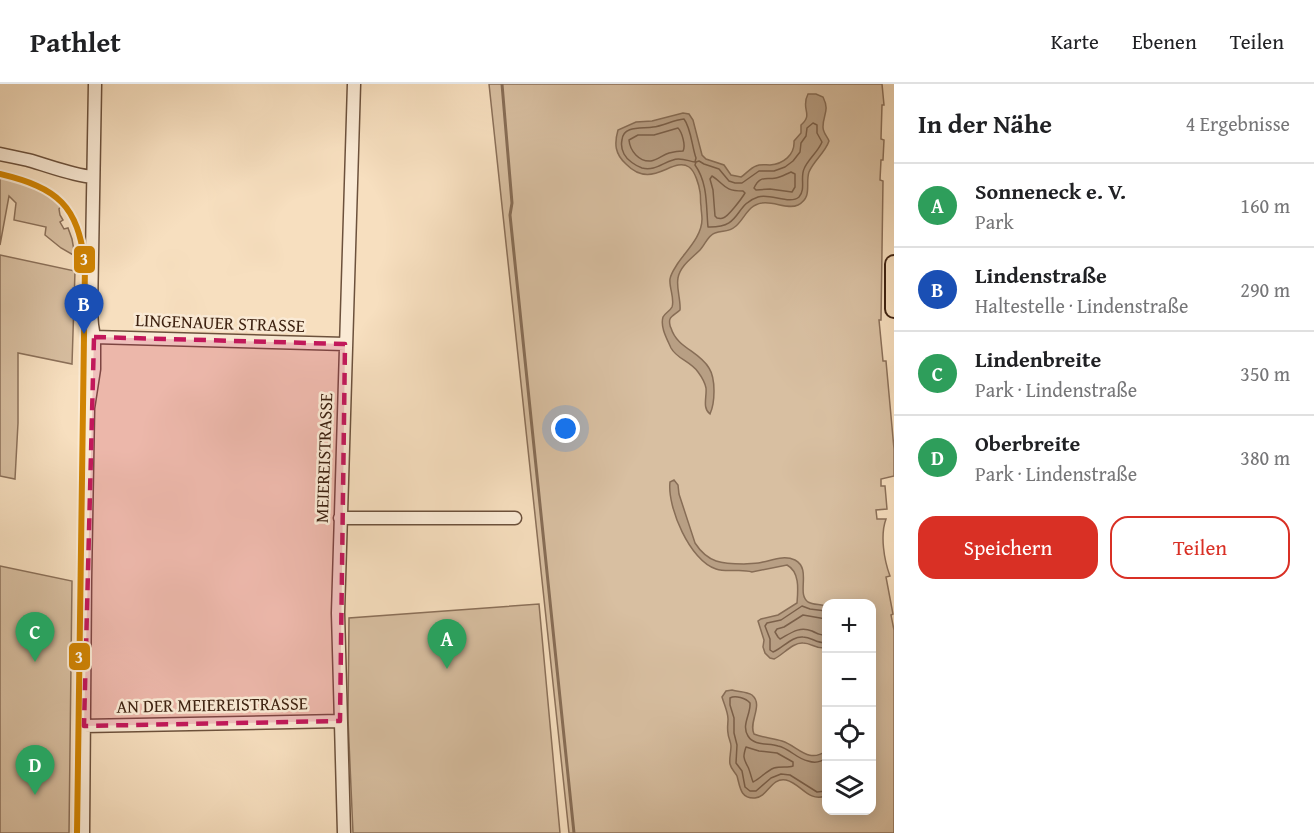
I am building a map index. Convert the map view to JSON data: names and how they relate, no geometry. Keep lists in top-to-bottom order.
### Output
{
  "streets": {
    "street": ["LINGENAUER STRASSE", "MEIEREISTRASSE", "AN DER MEIEREISTRASSE"]
  },
  "crossings": [
    ["LINGENAUER STRASSE", "MEIEREISTRASSE"],
    ["MEIEREISTRASSE", "AN DER MEIEREISTRASSE"]
  ],
  "lines": ["transit line 3"],
  "page": {
    "header": "Pathlet",
    "nav": ["Karte", "Ebenen", "Teilen"],
    "heading": ["In der Nähe", "4 Ergebnisse"],
    "list": [
      {
        "mark": "A",
        "name": "Sonneneck e. V.",
        "note": "Park",
        "value": "160 m"
      },
      {
        "mark": "B",
        "name": "Lindenstraße",
        "note": "Haltestelle · Lindenstraße",
        "value": "290 m"
      },
      {
        "mark": "C",
        "name": "Lindenbreite",
        "note": "Park · Lindenstraße",
        "value": "350 m"
      },
      {
        "mark": "D",
        "name": "Oberbreite",
        "note": "Park · Lindenstraße",
        "value": "380 m"
      }
    ],
    "pins": [
      "B",
      "C",
      "A",
      "D"
    ],
    "buttons": ["Speichern", "Teilen"],
    "map_buttons": ["+", "−"]
  }
}
